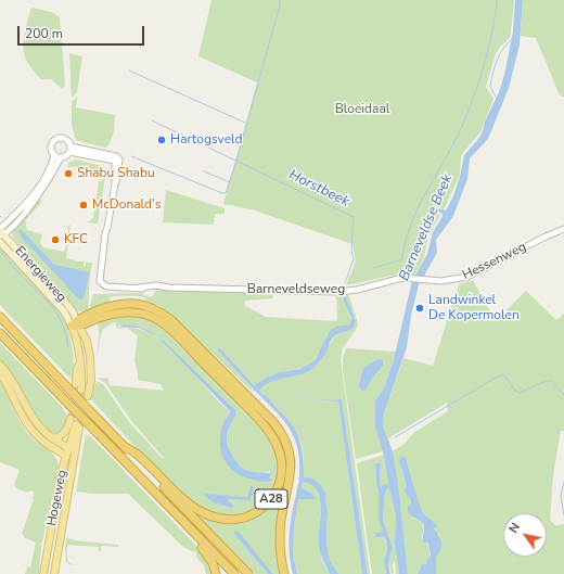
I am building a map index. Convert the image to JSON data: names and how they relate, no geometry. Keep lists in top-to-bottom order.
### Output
{
  "streets": {
    "highway": ["A28"],
    "main road": ["Energieweg", "Hogeweg"],
    "street": ["Hessenweg", "Barneveldseweg"]
  },
  "crossings": [
    ["Hessenweg", "Barneveldseweg"],
    ["Energieweg", "A28"]
  ],
  "water": ["Horstbeek", "Barneveldse Beek"],
  "parks": ["Bloeidaal"],
  "places": [
    "Hartogsveld",
    "Shabu Shabu",
    "McDonald's",
    "KFC",
    "Landwinkel De Kopermolen"
  ],
  "scale_bar": "200 m",
  "north": "top left"
}
